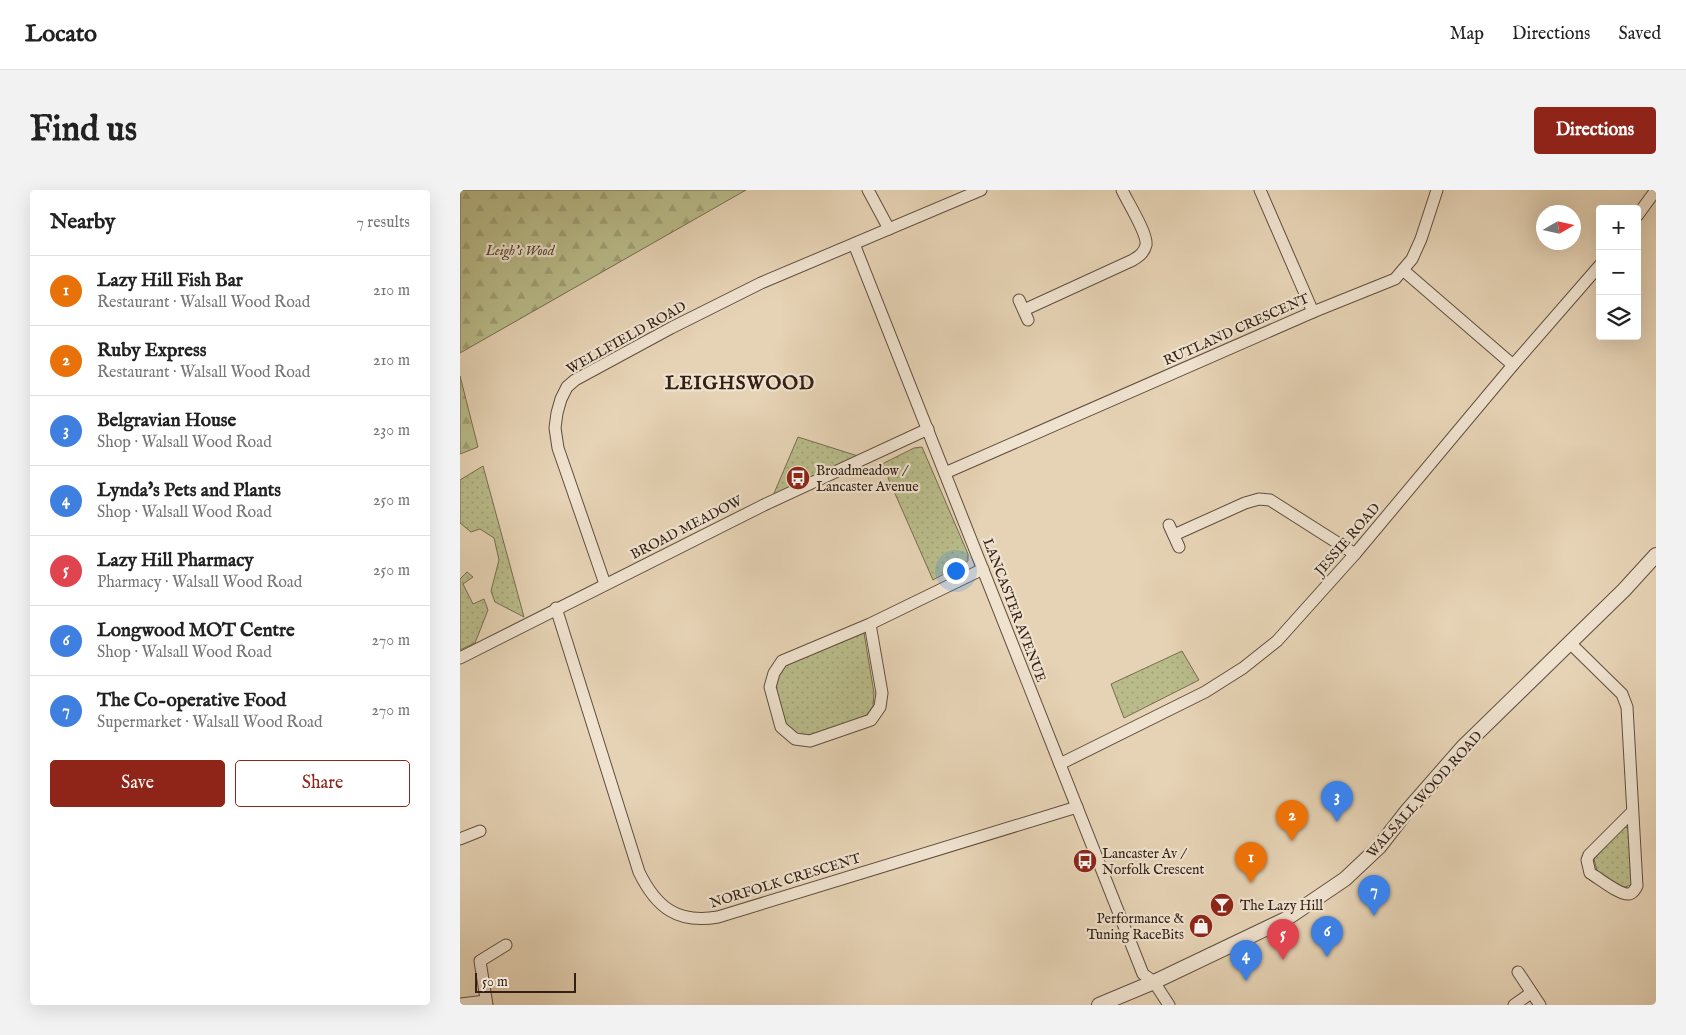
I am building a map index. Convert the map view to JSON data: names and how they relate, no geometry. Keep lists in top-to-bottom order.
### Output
{
  "streets": {
    "street": [
      "RUTLAND CRESCENT",
      "WELLFIELD ROAD",
      "BROAD MEADOW",
      "JESSIE ROAD",
      "LANCASTER AVENUE",
      "WALSALL WOOD ROAD",
      "NORFOLK CRESCENT"
    ]
  },
  "crossings": [
    ["RUTLAND CRESCENT", "LANCASTER AVENUE"],
    ["WELLFIELD ROAD", "BROAD MEADOW"],
    ["WELLFIELD ROAD", "LANCASTER AVENUE"],
    ["BROAD MEADOW", "LANCASTER AVENUE"],
    ["BROAD MEADOW", "NORFOLK CRESCENT"],
    ["JESSIE ROAD", "LANCASTER AVENUE"],
    ["LANCASTER AVENUE", "WALSALL WOOD ROAD"],
    ["LANCASTER AVENUE", "NORFOLK CRESCENT"]
  ],
  "districts": ["LEIGHSWOOD"],
  "parks": ["Leigh's Wood"],
  "places": {
    "bus stop": ["Broadmeadow / Lancaster Avenue", "Lancaster Av / Norfolk Crescent"],
    "bar": ["The Lazy Hill"],
    "shop": ["Performance & Tuning RaceBits"]
  },
  "scale_bar": "50 m",
  "north": "right",
  "page": {
    "header": "Locato",
    "nav": ["Map", "Directions", "Saved"],
    "buttons": [
      "Directions",
      ["Save", "Share"]
    ],
    "title": "Find us",
    "heading": ["Nearby", "7 results"],
    "map_buttons": ["+", "−"],
    "list": [
      {
        "mark": "1",
        "name": "Lazy Hill Fish Bar",
        "note": "Restaurant · Walsall Wood Road",
        "value": "210 m"
      },
      {
        "mark": "2",
        "name": "Ruby Express",
        "note": "Restaurant · Walsall Wood Road",
        "value": "210 m"
      },
      {
        "mark": "3",
        "name": "Belgravian House",
        "note": "Shop · Walsall Wood Road",
        "value": "230 m"
      },
      {
        "mark": "4",
        "name": "Lynda's Pets and Plants",
        "note": "Shop · Walsall Wood Road",
        "value": "250 m"
      },
      {
        "mark": "5",
        "name": "Lazy Hill Pharmacy",
        "note": "Pharmacy · Walsall Wood Road",
        "value": "250 m"
      },
      {
        "mark": "6",
        "name": "Longwood MOT Centre",
        "note": "Shop · Walsall Wood Road",
        "value": "270 m"
      },
      {
        "mark": "7",
        "name": "The Co-operative Food",
        "note": "Supermarket · Walsall Wood Road",
        "value": "270 m"
      }
    ],
    "pins": [
      "3",
      "2",
      "1",
      "7",
      "6",
      "5",
      "4"
    ],
    "scale": "50 m"
  }
}
